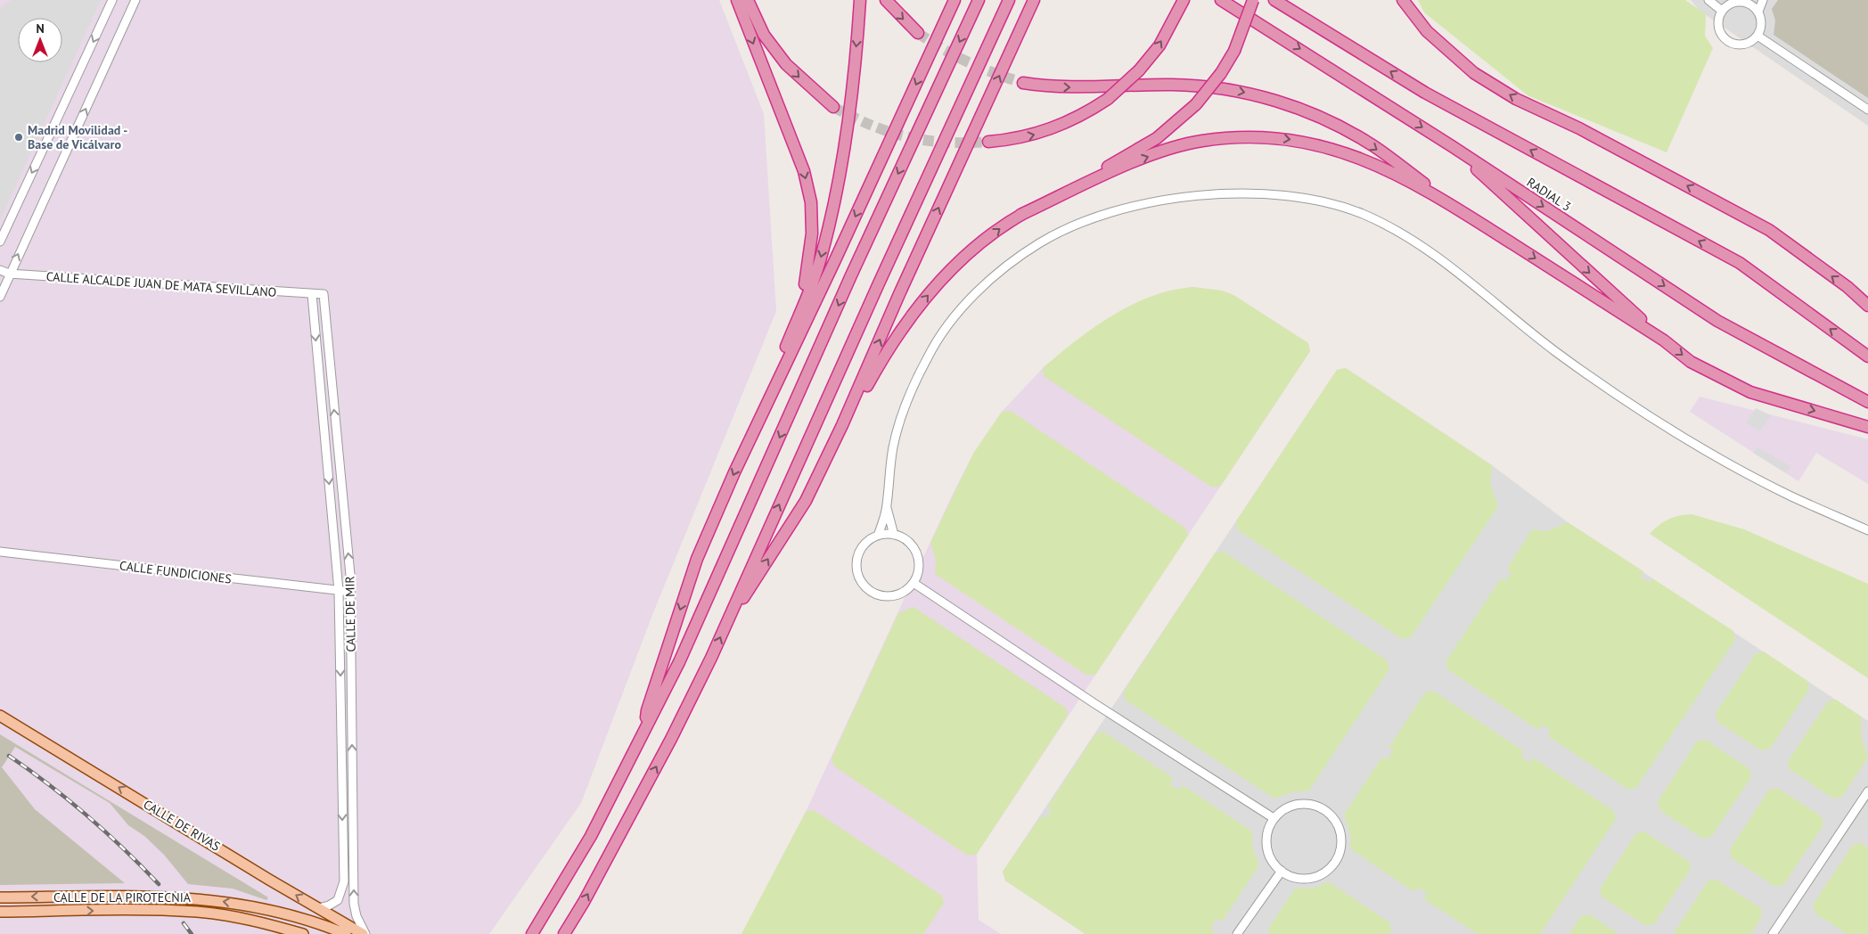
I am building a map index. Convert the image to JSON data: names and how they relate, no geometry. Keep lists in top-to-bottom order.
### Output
{
  "streets": {
    "highway": ["RADIAL 3"],
    "main road": ["CALLE DE RIVAS", "CALLE DE LA PIROTECNIA"],
    "street": ["CALLE ALCALDE JUAN DE MATA SEVILLANO", "CALLE FUNDICIONES", "CALLE DE MIR"]
  },
  "crossings": [
    ["CALLE ALCALDE JUAN DE MATA SEVILLANO", "CALLE DE MIR"],
    ["CALLE FUNDICIONES", "CALLE DE MIR"],
    ["CALLE DE MIR", "CALLE DE RIVAS"]
  ],
  "one_way": ["CALLE DE RIVAS"],
  "places": ["Madrid Movilidad - Base de Vicálvaro"],
  "north": "top"
}
